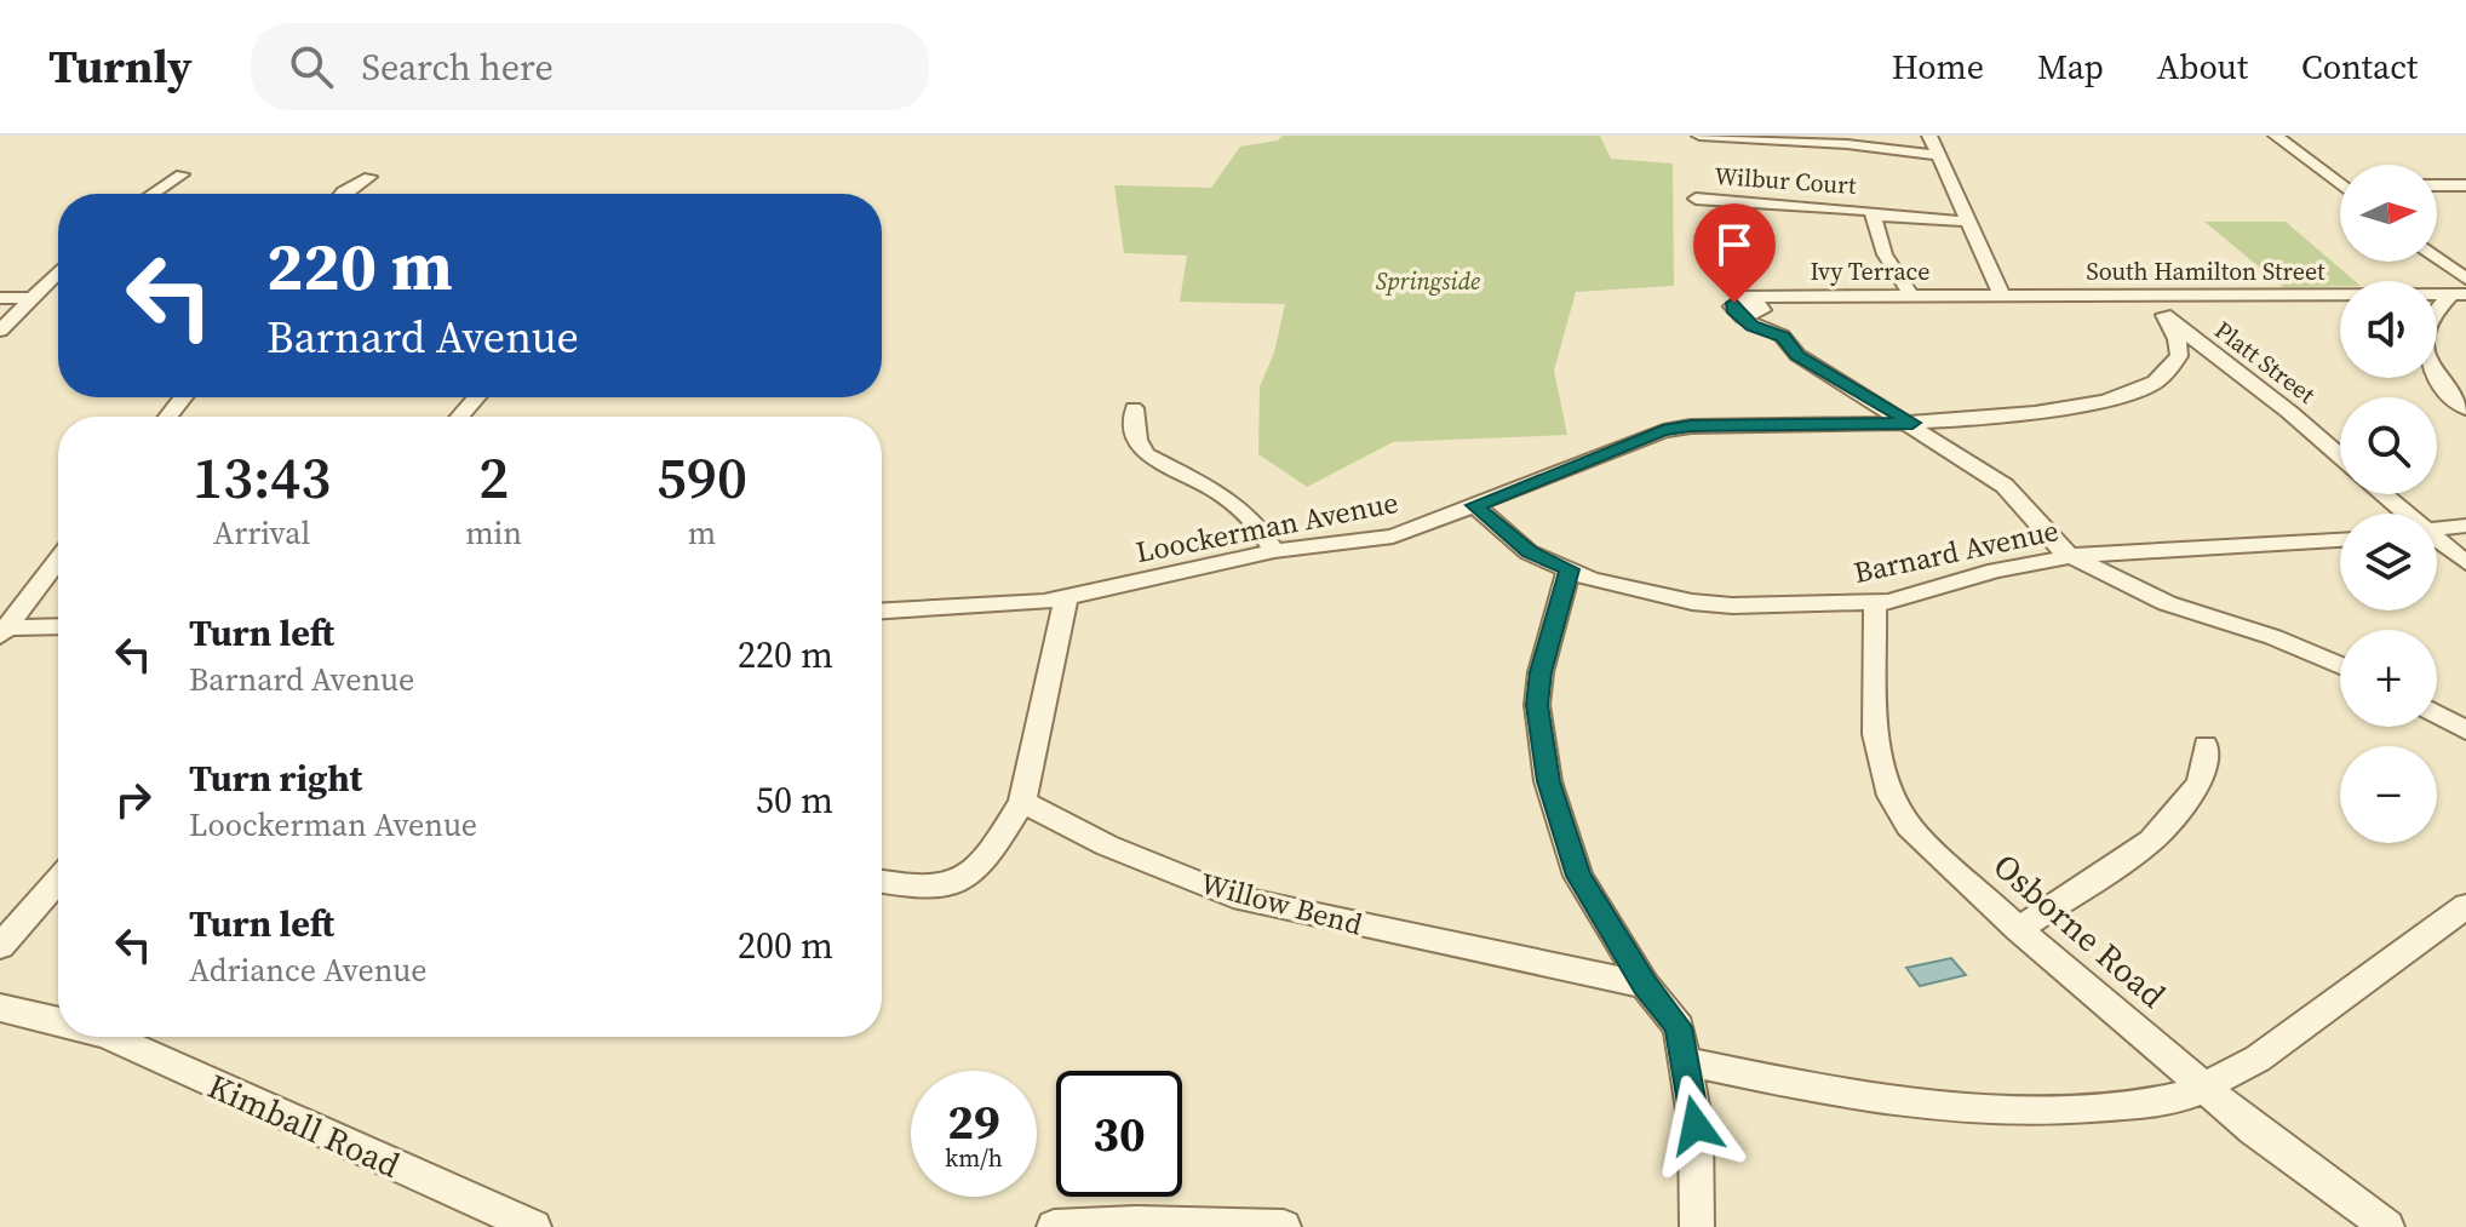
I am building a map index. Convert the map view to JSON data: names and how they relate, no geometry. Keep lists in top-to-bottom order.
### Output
{
  "streets": {
    "street": [
      "Wilbur Court",
      "Ivy Terrace",
      "South Hamilton Street",
      "Platt Street",
      "Loockerman Avenue",
      "Barnard Avenue",
      "Willow Bend",
      "Osborne Road",
      "Kimball Road"
    ]
  },
  "crossings": [
    ["Ivy Terrace", "South Hamilton Street"],
    ["Ivy Terrace", "Loockerman Avenue"],
    ["South Hamilton Street", "Platt Street"],
    ["Platt Street", "Loockerman Avenue"],
    ["Loockerman Avenue", "Barnard Avenue"],
    ["Barnard Avenue", "Osborne Road"]
  ],
  "parks": ["Springside"],
  "north": "right",
  "page": {
    "header": "Turnly",
    "search": "Search here",
    "nav": [
      "Home",
      "Map",
      "About",
      "Contact"
    ],
    "map_buttons": ["+", "−"],
    "turn": ["220 m", "Barnard Avenue"],
    "eta": [
      "13:43",
      "Arrival",
      "2",
      "min",
      "590",
      "m"
    ],
    "list": [
      {
        "name": "Turn left",
        "note": "Barnard Avenue",
        "value": "220 m"
      },
      {
        "name": "Turn right",
        "note": "Loockerman Avenue",
        "value": "50 m"
      },
      {
        "name": "Turn left",
        "note": "Adriance Avenue",
        "value": "200 m"
      }
    ],
    "speed": "29 km/h",
    "limit": "30"
  }
}
